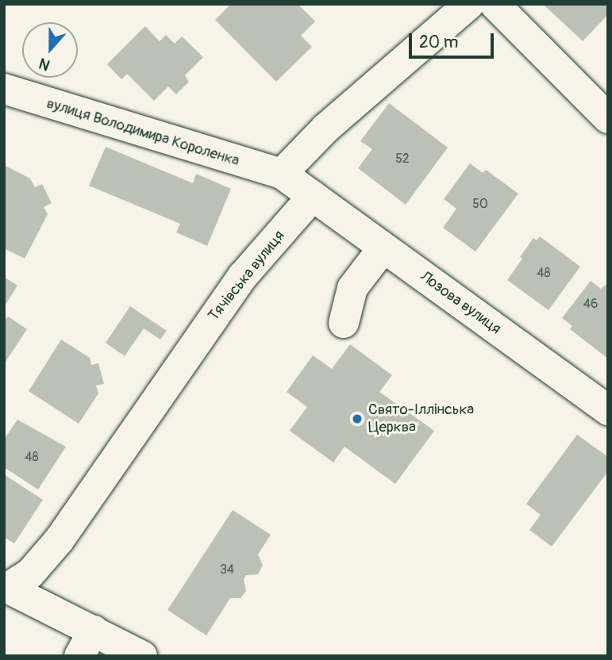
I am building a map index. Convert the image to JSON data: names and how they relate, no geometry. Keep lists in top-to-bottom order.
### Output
{
  "streets": {
    "street": ["вулиця Володимира Короленка", "Тячівська вулиця", "Лозова вулиця"]
  },
  "crossings": [
    ["Тячівська вулиця", "Лозова вулиця"]
  ],
  "places": ["Свято-Іллінська Церква"],
  "house_numbers": [
    "52",
    "50",
    "48",
    "46",
    "48",
    "34"
  ],
  "scale_bar": "20 m",
  "north": "bottom"
}
